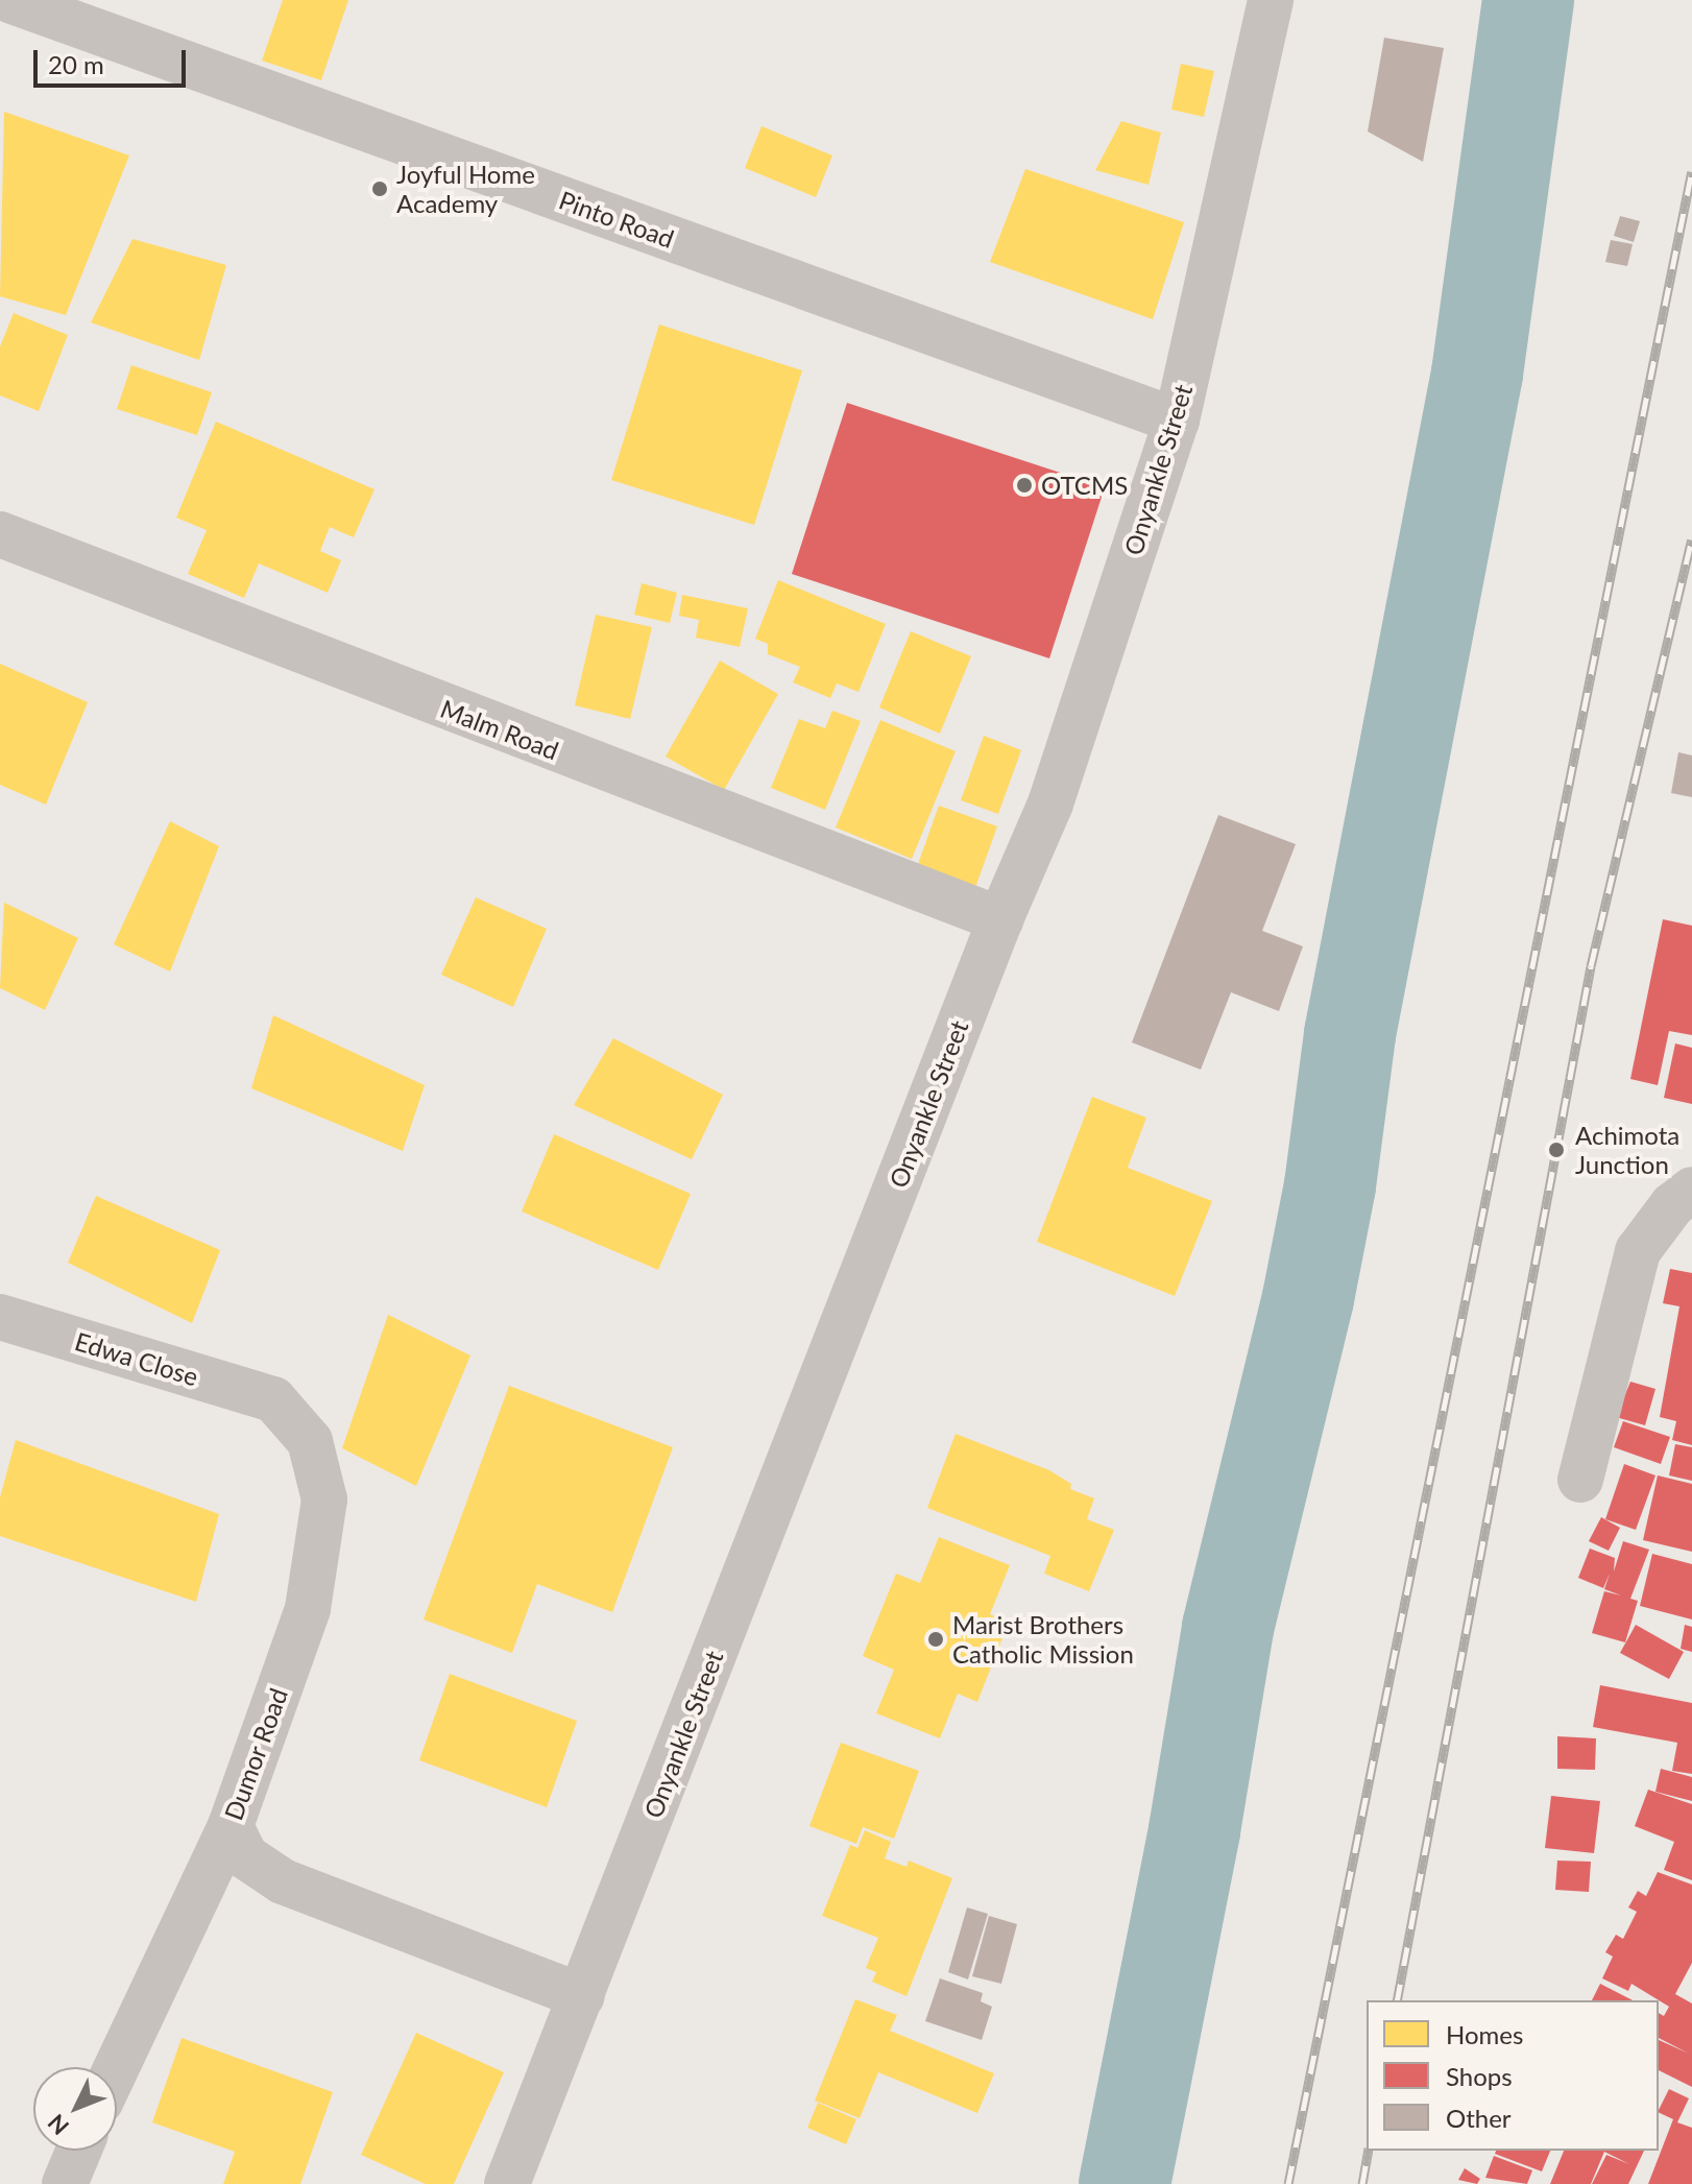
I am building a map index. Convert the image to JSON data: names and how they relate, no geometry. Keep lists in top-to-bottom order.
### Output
{
  "streets": {
    "street": [
      "Pinto Road",
      "Onyankle Street",
      "Malm Road",
      "Edwa Close",
      "Dumor Road"
    ]
  },
  "crossings": [
    ["Pinto Road", "Onyankle Street"],
    ["Onyankle Street", "Malm Road"],
    ["Edwa Close", "Dumor Road"]
  ],
  "places": [
    "Joyful Home Academy",
    "OTCMS",
    "Achimota Junction",
    "Marist Brothers Catholic Mission"
  ],
  "legend": ["Homes", "Shops", "Other"],
  "scale_bar": "20 m",
  "north": "bottom left"
}
